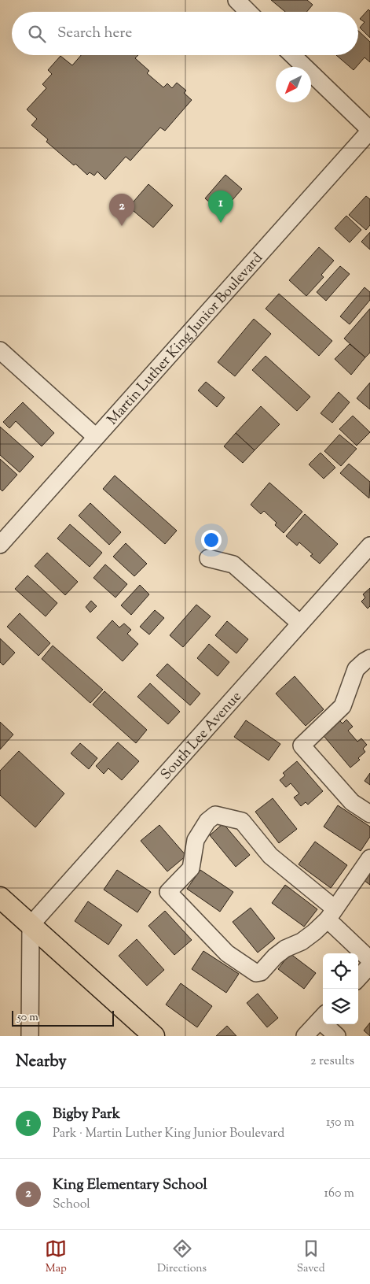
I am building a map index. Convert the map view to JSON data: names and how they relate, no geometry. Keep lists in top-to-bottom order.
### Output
{
  "streets": {
    "street": ["Martin Luther King Junior Boulevard", "South Lee Avenue"]
  },
  "scale_bar": "50 m",
  "north": "bottom left",
  "page": {
    "search": "Search here",
    "pins": ["1", "2"],
    "scale": "50 m",
    "heading": ["Nearby", "2 results"],
    "list": [
      {
        "mark": "1",
        "name": "Bigby Park",
        "note": "Park · Martin Luther King Junior Boulevard",
        "value": "150 m"
      },
      {
        "mark": "2",
        "name": "King Elementary School",
        "note": "School",
        "value": "160 m"
      }
    ],
    "nav": ["Map", "Directions", "Saved"]
  }
}
